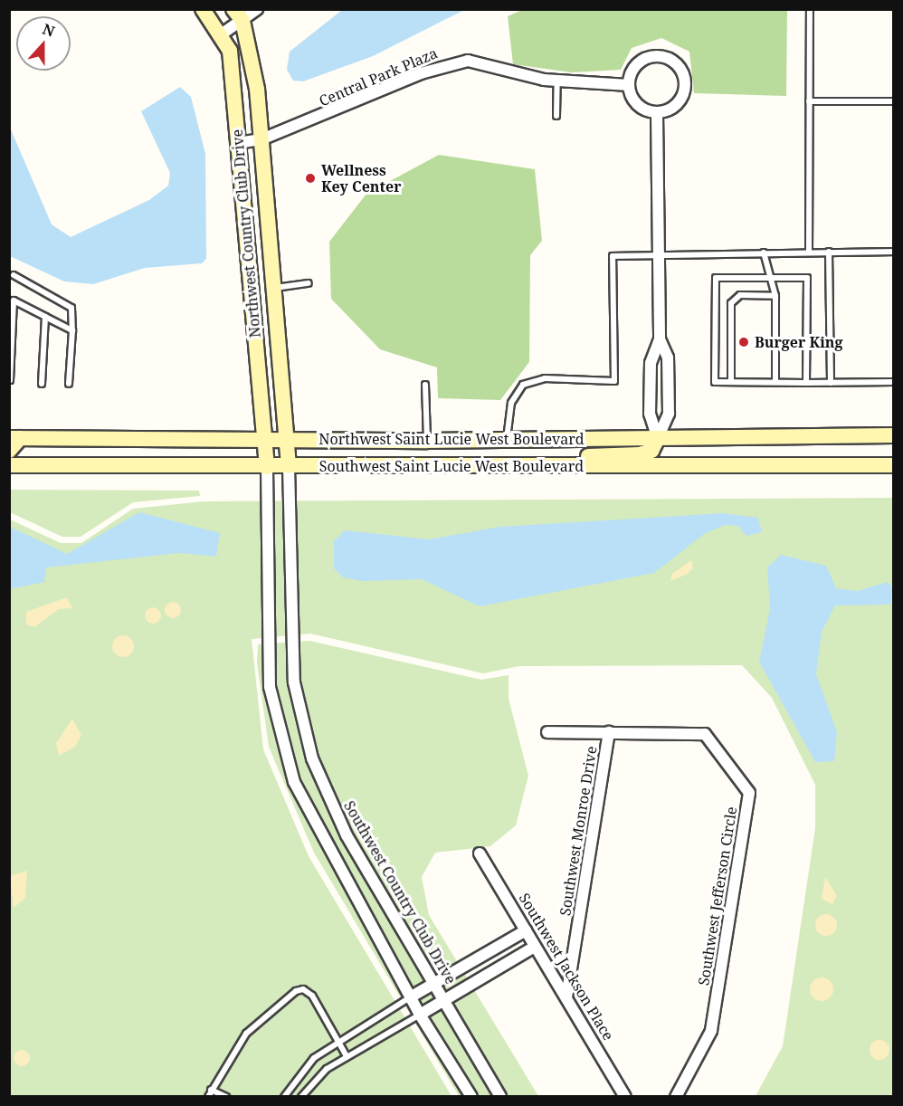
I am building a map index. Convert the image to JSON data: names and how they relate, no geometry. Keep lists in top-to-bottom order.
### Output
{
  "streets": {
    "main road": ["Northwest Country Club Drive", "Northwest Saint Lucie West Boulevard", "Southwest Saint Lucie West Boulevard"],
    "street": [
      "Central Park Plaza",
      "Southwest Monroe Drive",
      "Southwest Country Club Drive",
      "Southwest Jefferson Circle",
      "Southwest Jackson Place"
    ]
  },
  "crossings": [
    ["Central Park Plaza", "Northwest Country Club Drive"],
    ["Northwest Country Club Drive", "Northwest Saint Lucie West Boulevard"],
    ["Northwest Country Club Drive", "Southwest Saint Lucie West Boulevard"],
    ["Northwest Country Club Drive", "Southwest Country Club Drive"],
    ["Southwest Saint Lucie West Boulevard", "Southwest Country Club Drive"],
    ["Southwest Monroe Drive", "Southwest Jefferson Circle"],
    ["Southwest Monroe Drive", "Southwest Jackson Place"]
  ],
  "places": ["Wellness Key Center", "Burger King"],
  "north": "top"
}
